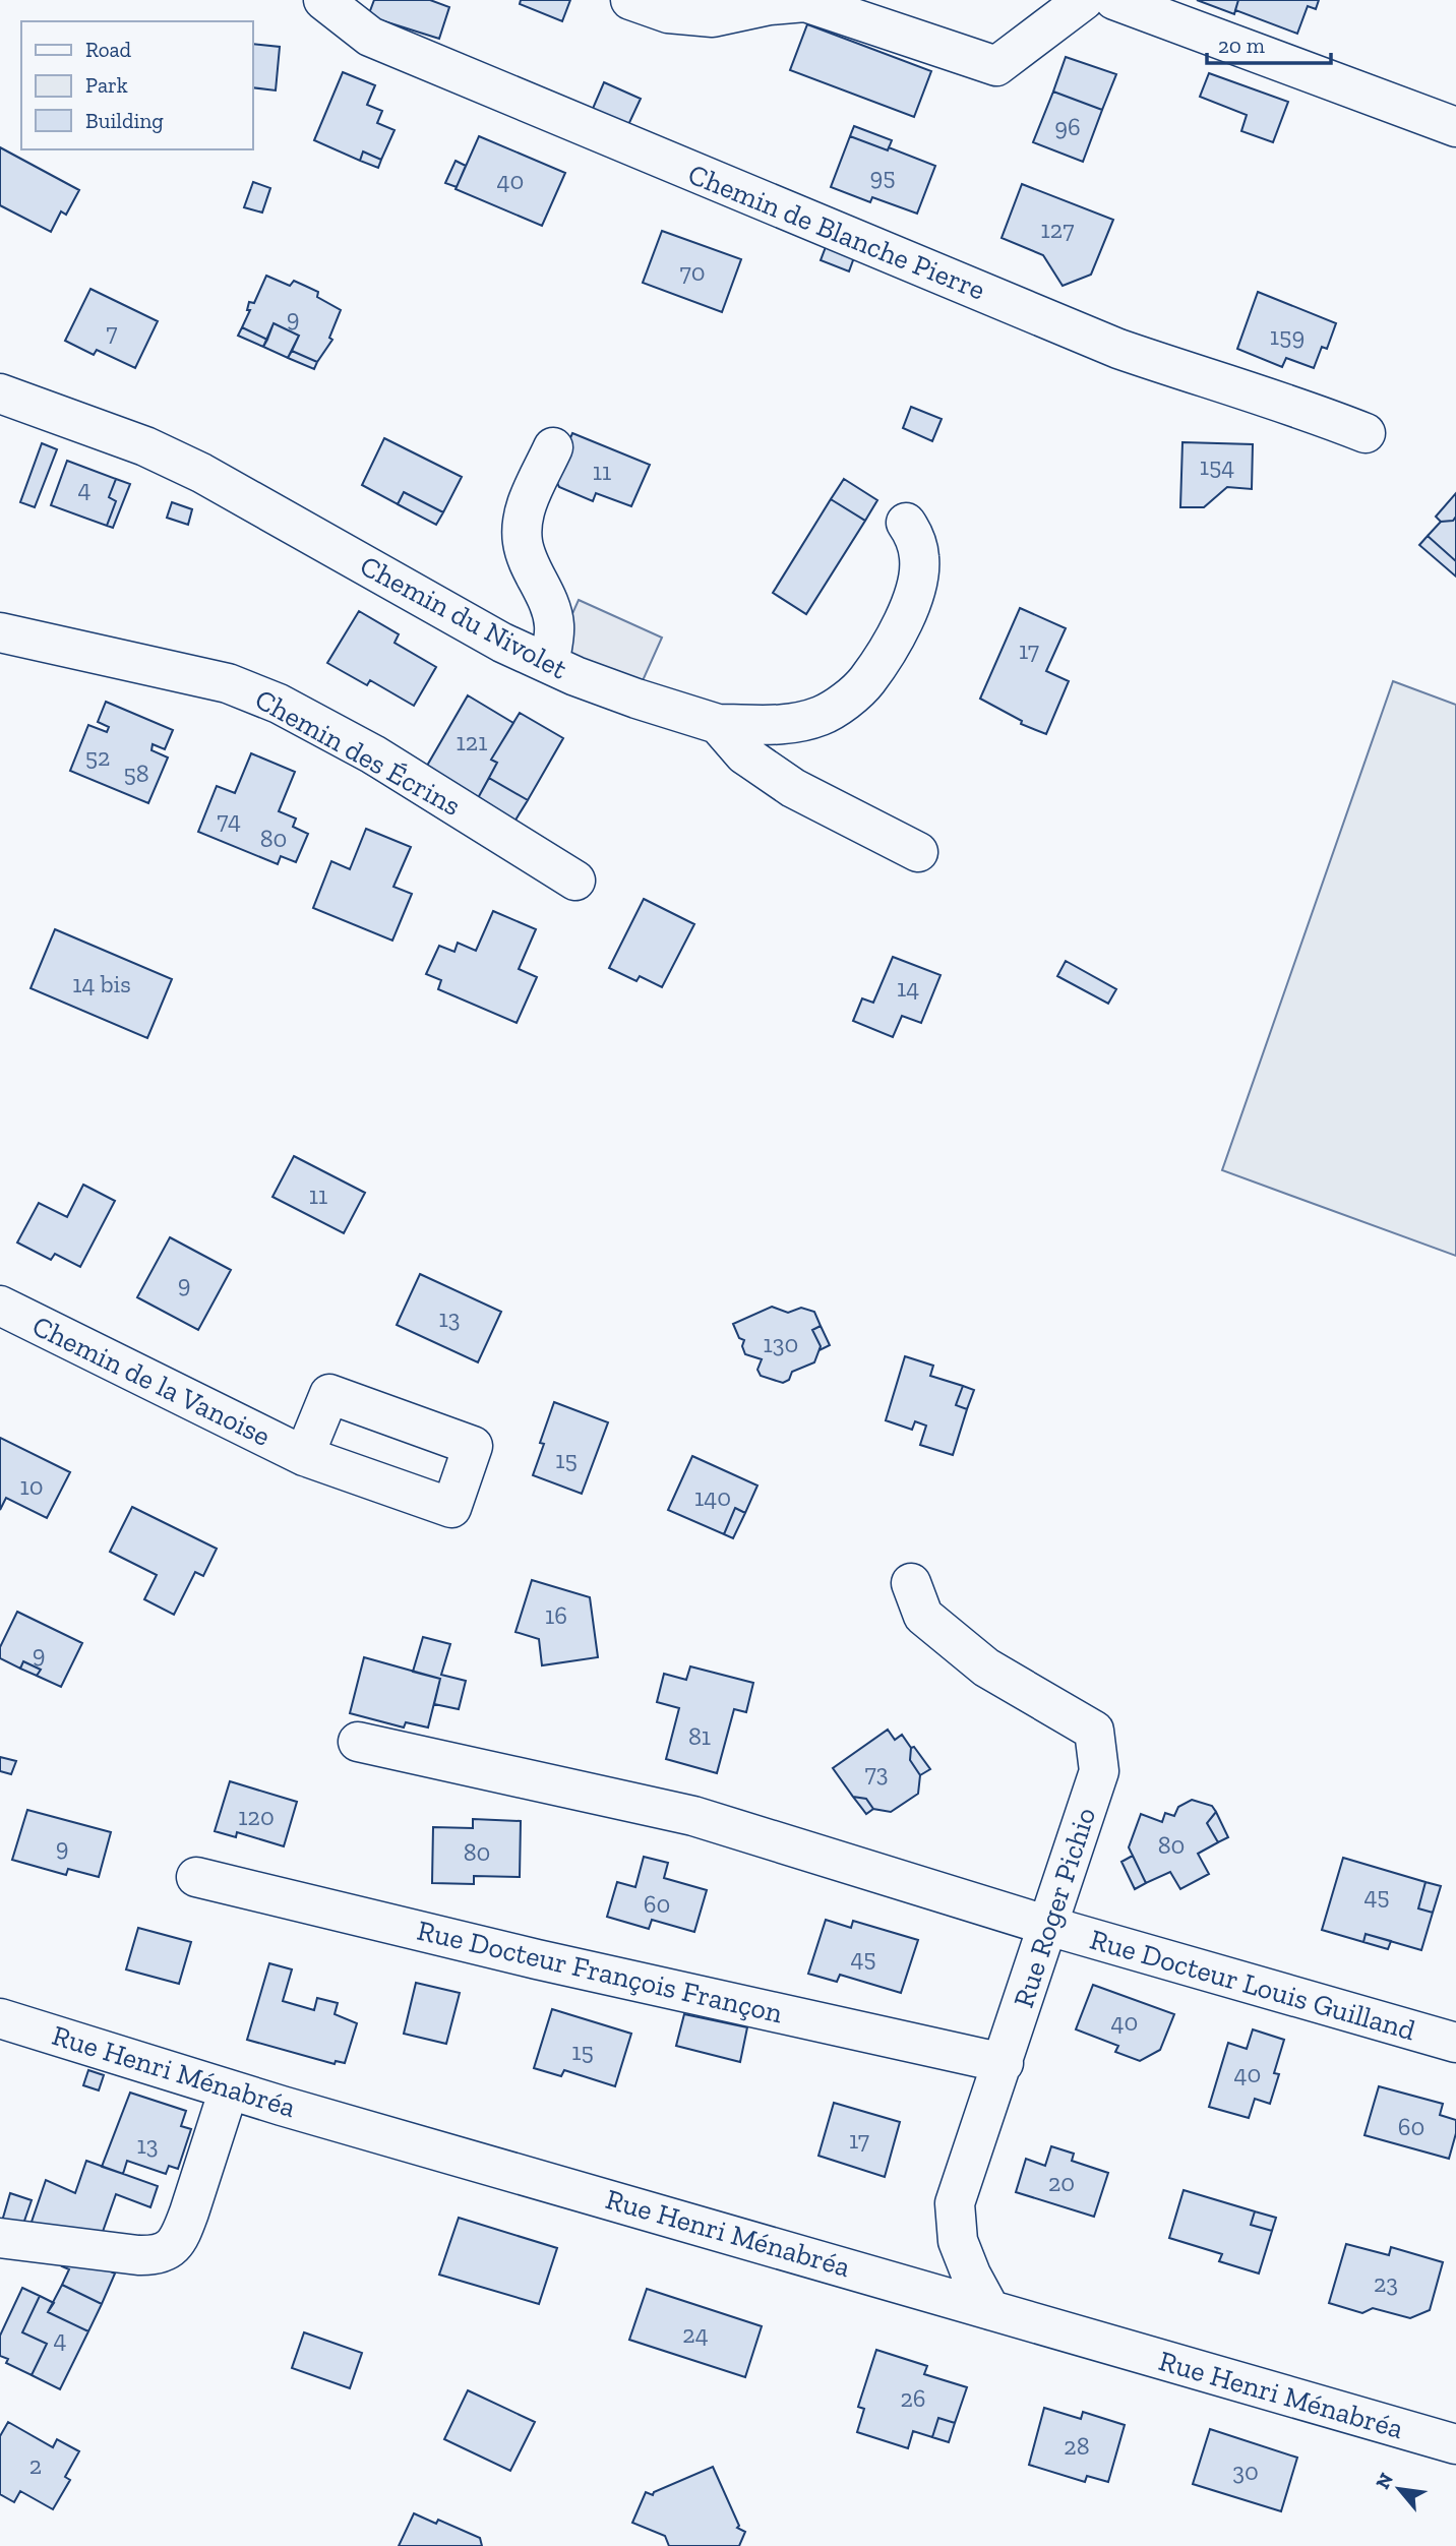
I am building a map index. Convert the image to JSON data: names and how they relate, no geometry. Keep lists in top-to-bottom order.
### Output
{
  "streets": {
    "street": [
      "Chemin de Blanche Pierre",
      "Chemin du Nivolet",
      "Chemin des Écrins",
      "Chemin de la Vanoise",
      "Rue Roger Pichio",
      "Rue Docteur François Françon",
      "Rue Docteur Louis Guilland",
      "Rue Henri Ménabréa"
    ]
  },
  "crossings": [
    ["Rue Roger Pichio", "Rue Docteur François Françon"],
    ["Rue Roger Pichio", "Rue Docteur Louis Guilland"],
    ["Rue Roger Pichio", "Rue Henri Ménabréa"]
  ],
  "house_numbers": [
    "96",
    "95",
    "40",
    "127",
    "70",
    "9",
    "7",
    "159",
    "154",
    "11",
    "4",
    "17",
    "121",
    "52",
    "58",
    "74",
    "80",
    "14 bis",
    "14",
    "11",
    "9",
    "13",
    "130",
    "15",
    "10",
    "140",
    "16",
    "9",
    "81",
    "73",
    "120",
    "80",
    "9",
    "80",
    "45",
    "60",
    "45",
    "40",
    "15",
    "40",
    "60",
    "17",
    "13",
    "20",
    "23",
    "24",
    "4",
    "26",
    "28",
    "2",
    "30"
  ],
  "legend": ["Road", "Park", "Building"],
  "scale_bar": "20 m",
  "north": "top left"
}
